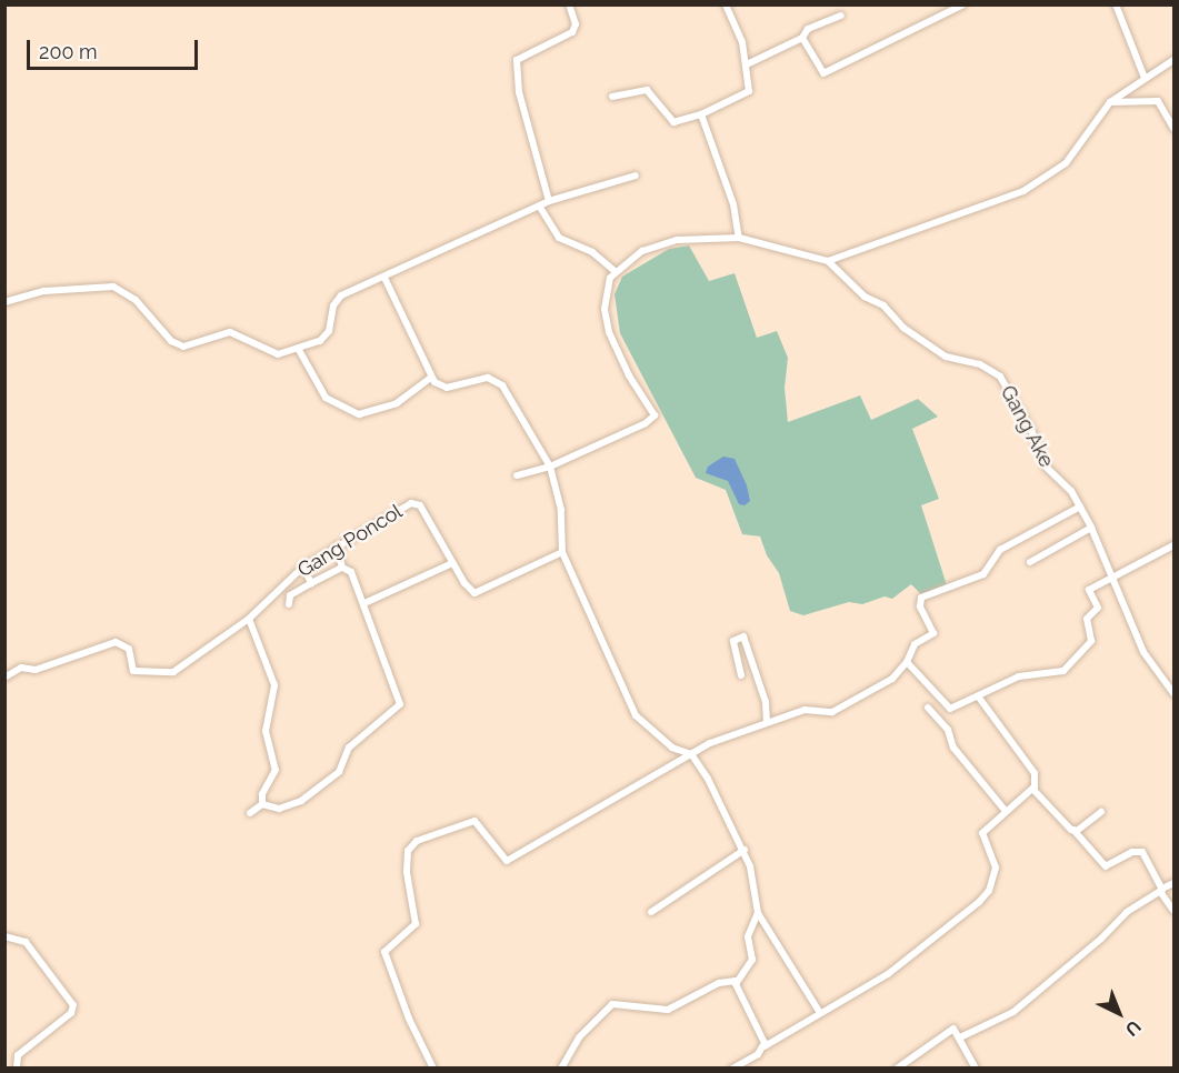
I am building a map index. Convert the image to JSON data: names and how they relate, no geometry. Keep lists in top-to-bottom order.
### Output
{
  "streets": {
    "street": ["Gang Ake", "Gang Poncol"]
  },
  "scale_bar": "200 m",
  "north": "bottom right"
}
